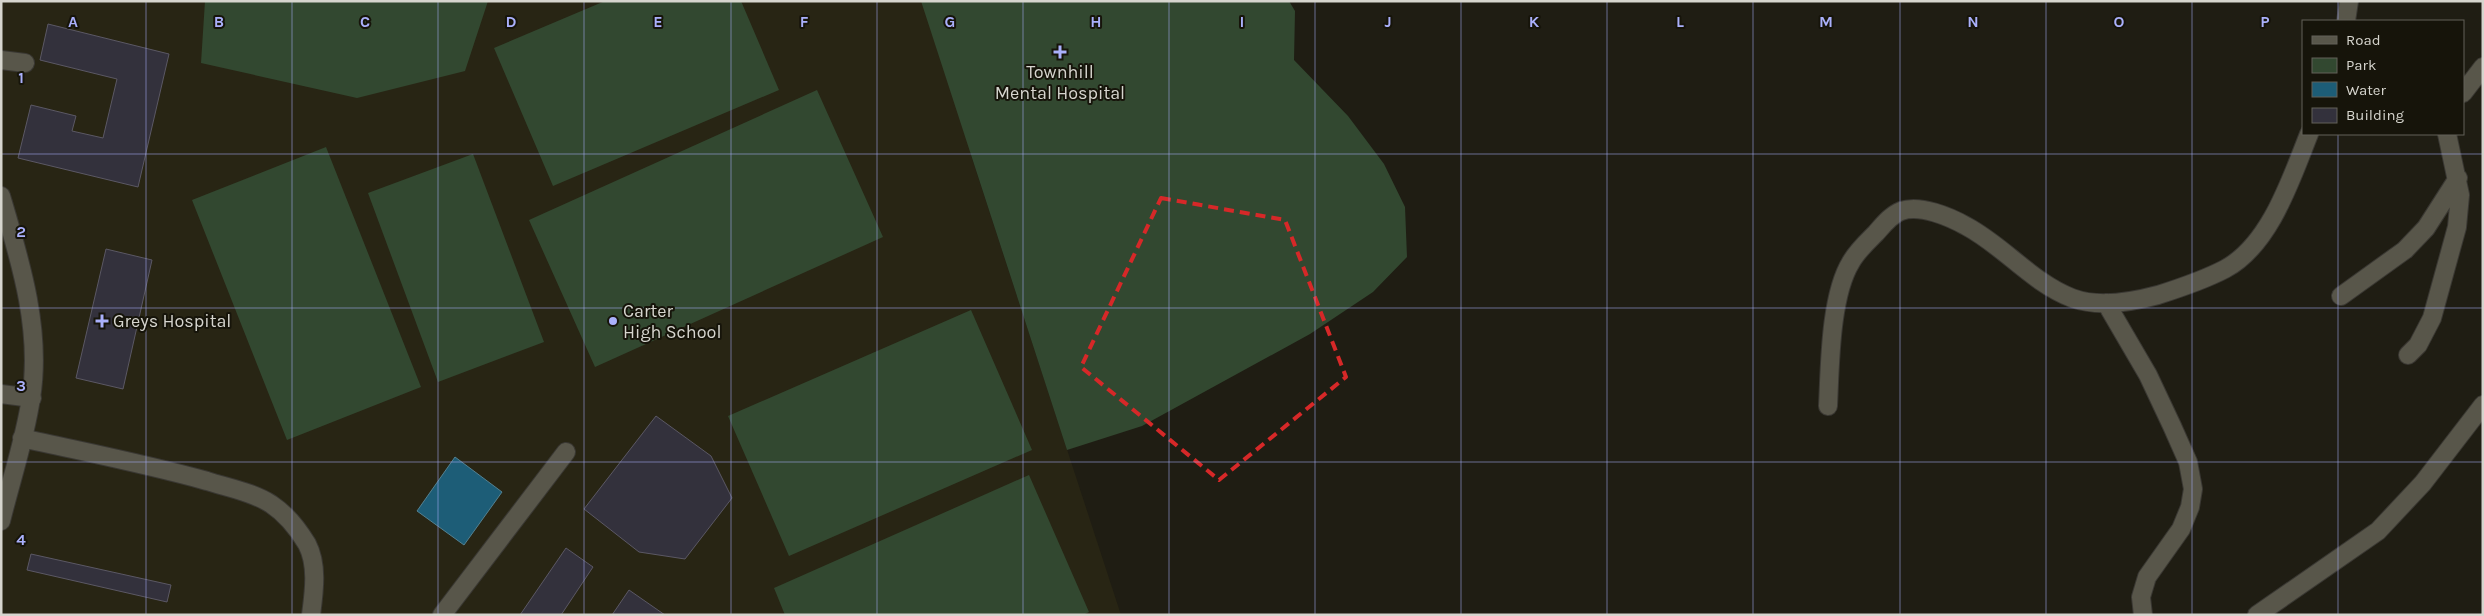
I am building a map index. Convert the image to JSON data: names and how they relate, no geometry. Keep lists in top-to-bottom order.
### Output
{
  "places": {
    "health": ["Townhill Mental Hospital", "Greys Hospital"],
    "other": ["Carter High School"]
  },
  "legend": [
    "Road",
    "Park",
    "Water",
    "Building"
  ],
  "grid": {
    "columns": [
      "A",
      "B",
      "C",
      "D",
      "E",
      "F",
      "G",
      "H",
      "I",
      "J",
      "K",
      "L",
      "M",
      "N",
      "O",
      "P"
    ],
    "rows": [
      "1",
      "2",
      "3",
      "4"
    ]
  }
}
